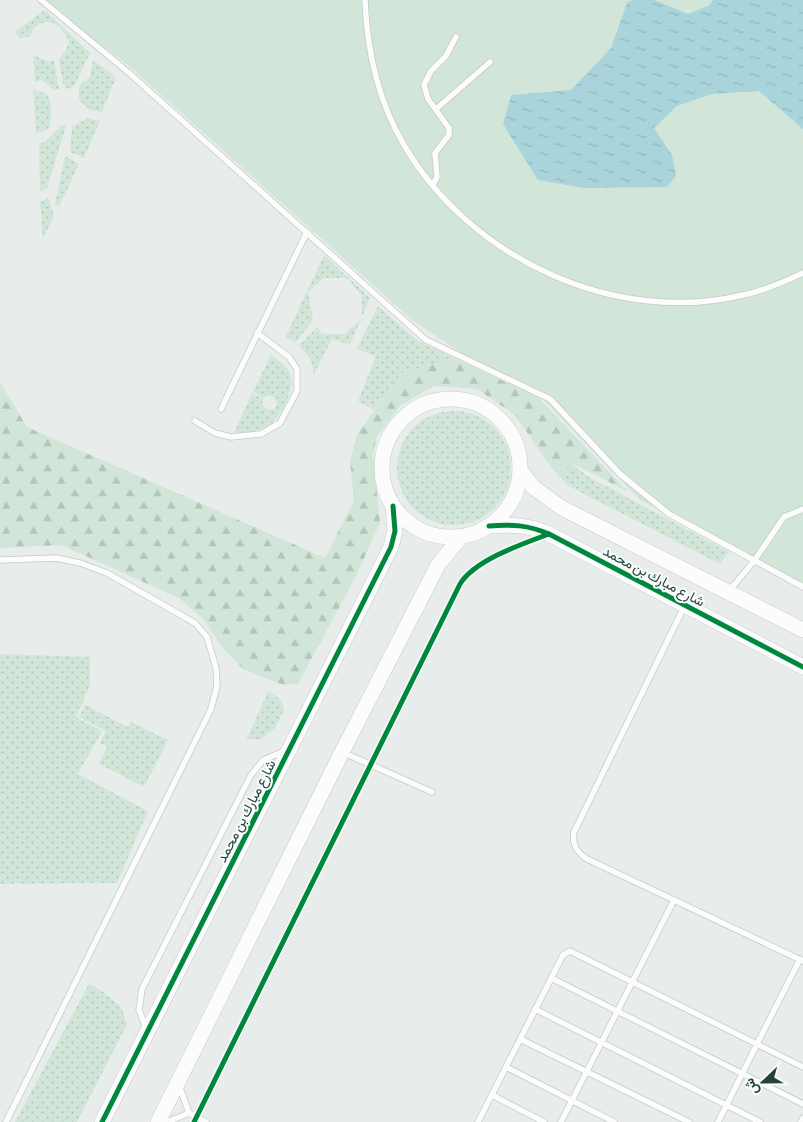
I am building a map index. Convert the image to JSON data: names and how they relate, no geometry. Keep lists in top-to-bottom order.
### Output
{
  "streets": {
    "street": ["شارع مبارك بن محمد"]
  },
  "north": "left"
}
